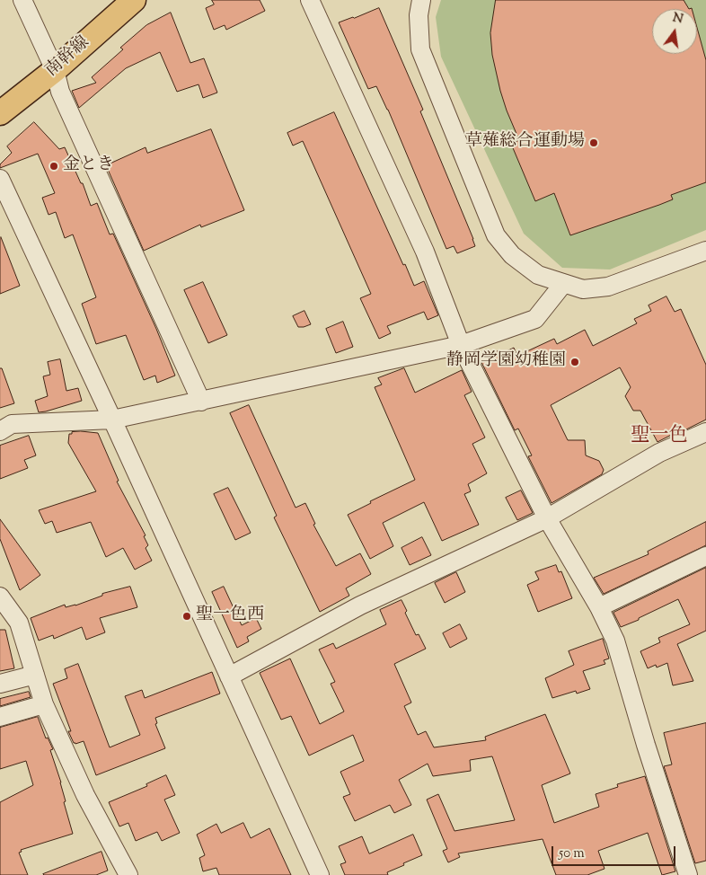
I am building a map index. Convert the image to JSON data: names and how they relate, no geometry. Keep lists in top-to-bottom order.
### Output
{
  "streets": {
    "main road": ["南幹線"]
  },
  "districts": ["聖一色"],
  "places": [
    "草薙総合運動場",
    "金とき",
    "静岡学園幼稚園",
    "聖一色西"
  ],
  "scale_bar": "50 m",
  "north": "top"
}
